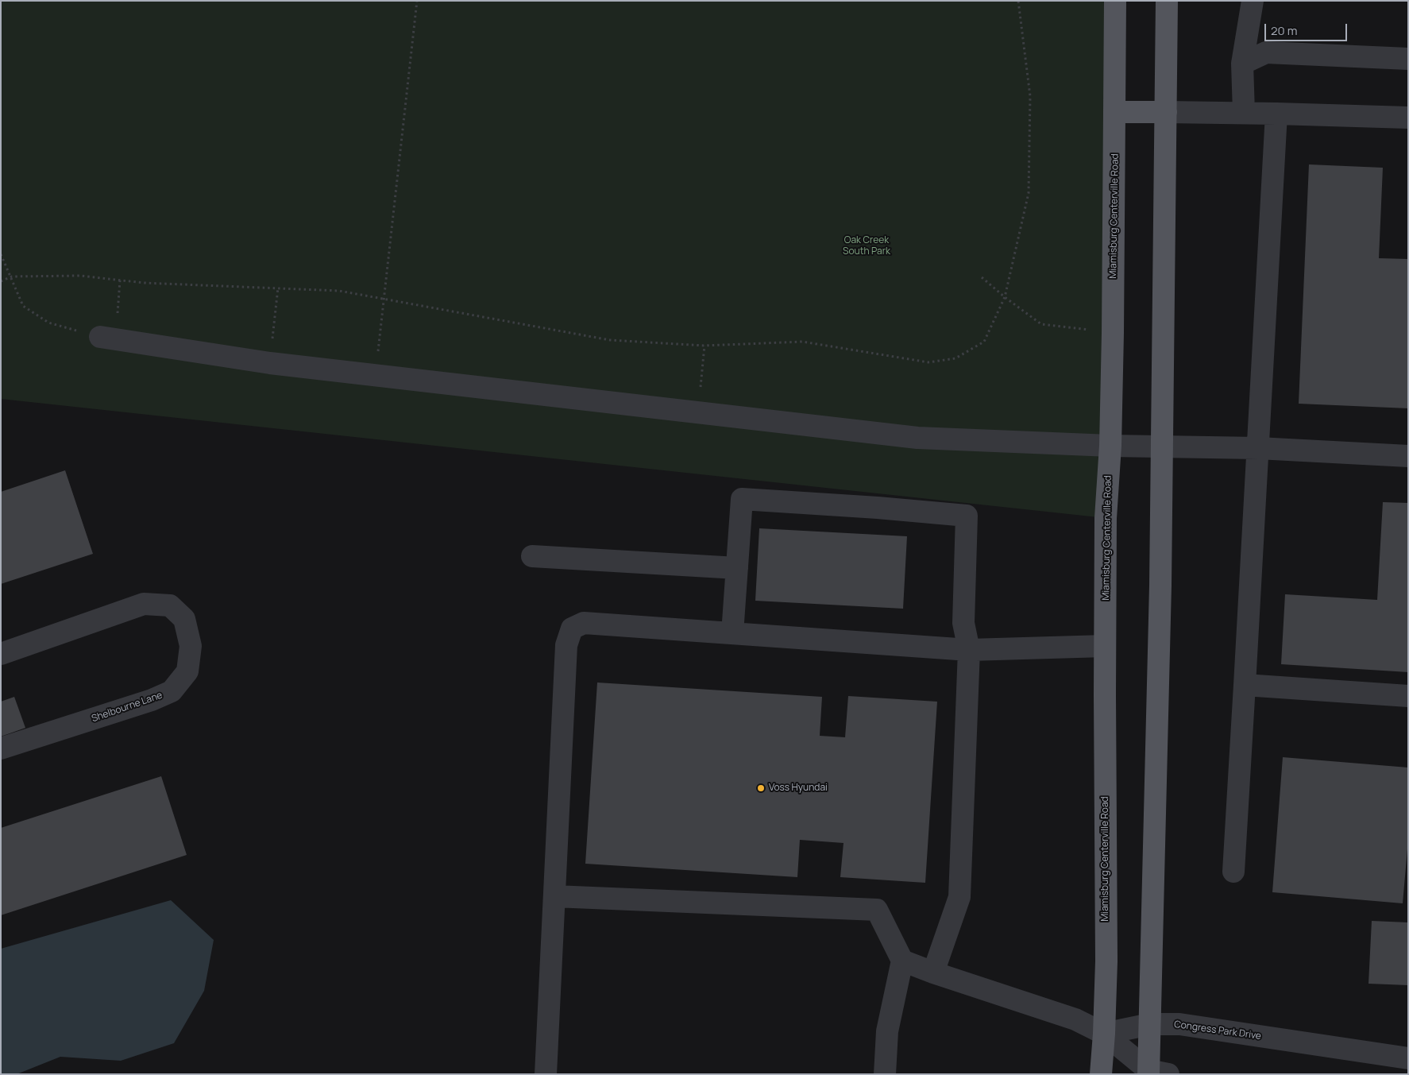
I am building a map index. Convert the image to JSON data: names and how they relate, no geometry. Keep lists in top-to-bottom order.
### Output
{
  "streets": {
    "main road": ["Miamisburg Centerville Road"],
    "street": ["Shelbourne Lane", "Congress Park Drive"]
  },
  "crossings": [
    ["Miamisburg Centerville Road", "Congress Park Drive"]
  ],
  "parks": ["Oak Creek South Park"],
  "places": ["Voss Hyundai"],
  "scale_bar": "20 m"
}
